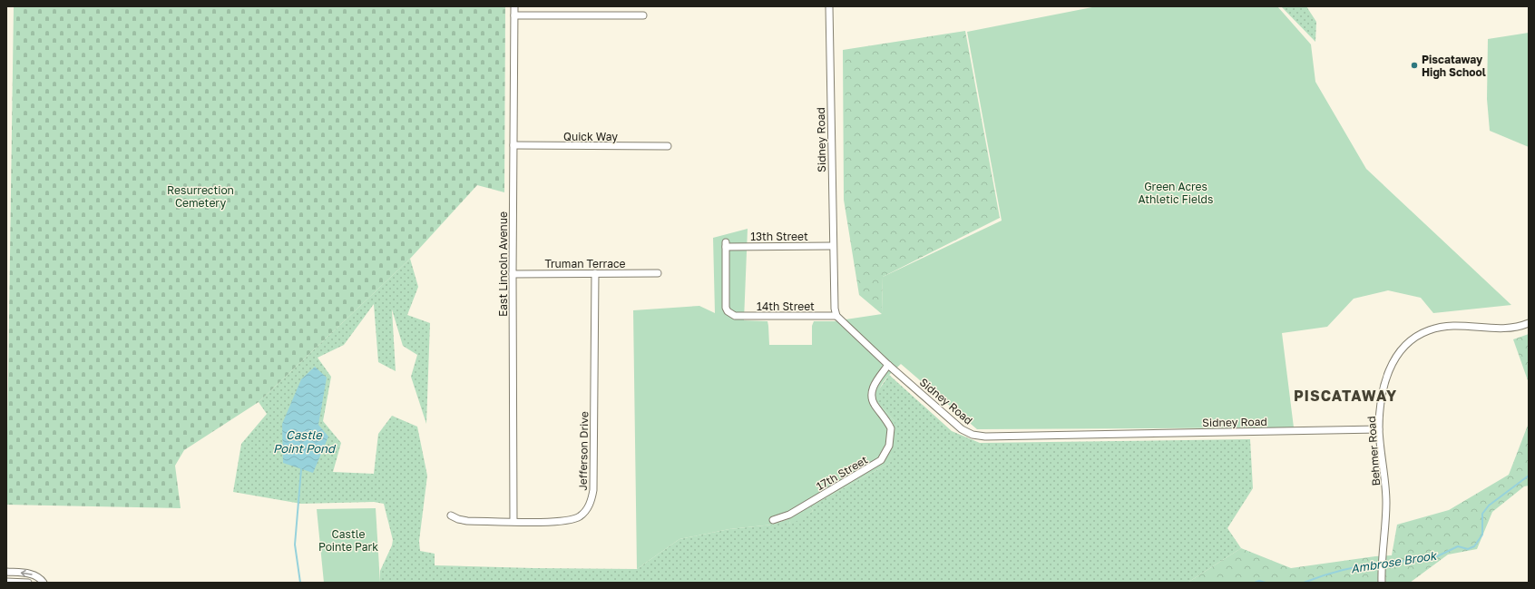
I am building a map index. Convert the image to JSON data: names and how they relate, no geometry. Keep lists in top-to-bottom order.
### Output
{
  "streets": {
    "street": [
      "Quick Way",
      "Sidney Road",
      "13th Street",
      "Truman Terrace",
      "East Lincoln Avenue",
      "14th Street",
      "Jefferson Drive",
      "Behmer Road",
      "17th Street"
    ]
  },
  "crossings": [
    ["Quick Way", "East Lincoln Avenue"],
    ["Sidney Road", "13th Street"],
    ["Sidney Road", "14th Street"],
    ["Sidney Road", "Behmer Road"],
    ["Sidney Road", "17th Street"],
    ["13th Street", "14th Street"],
    ["Truman Terrace", "East Lincoln Avenue"],
    ["Truman Terrace", "Jefferson Drive"],
    ["East Lincoln Avenue", "Jefferson Drive"]
  ],
  "districts": ["PISCATAWAY"],
  "water": ["Castle Point Pond", "Ambrose Brook"],
  "parks": ["Green Acres Athletic Fields", "Resurrection Cemetery", "Castle Pointe Park"],
  "places": ["Piscataway High School"]
}
